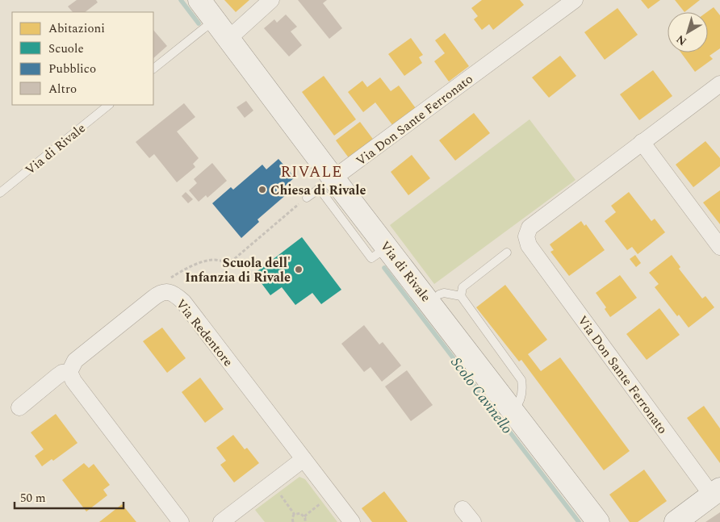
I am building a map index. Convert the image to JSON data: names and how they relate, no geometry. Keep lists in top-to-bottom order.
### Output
{
  "streets": {
    "street": ["Via Don Sante Ferronato", "Via di Rivale", "Via Redentore"]
  },
  "crossings": [
    ["Via Don Sante Ferronato", "Via di Rivale"]
  ],
  "districts": ["RIVALE"],
  "water": ["Scolo Cavinello"],
  "places": ["Chiesa di Rivale", "Scuola dell' Infanzia di Rivale"],
  "legend": [
    "Abitazioni",
    "Scuole",
    "Pubblico",
    "Altro"
  ],
  "scale_bar": "50 m",
  "north": "bottom left"
}
